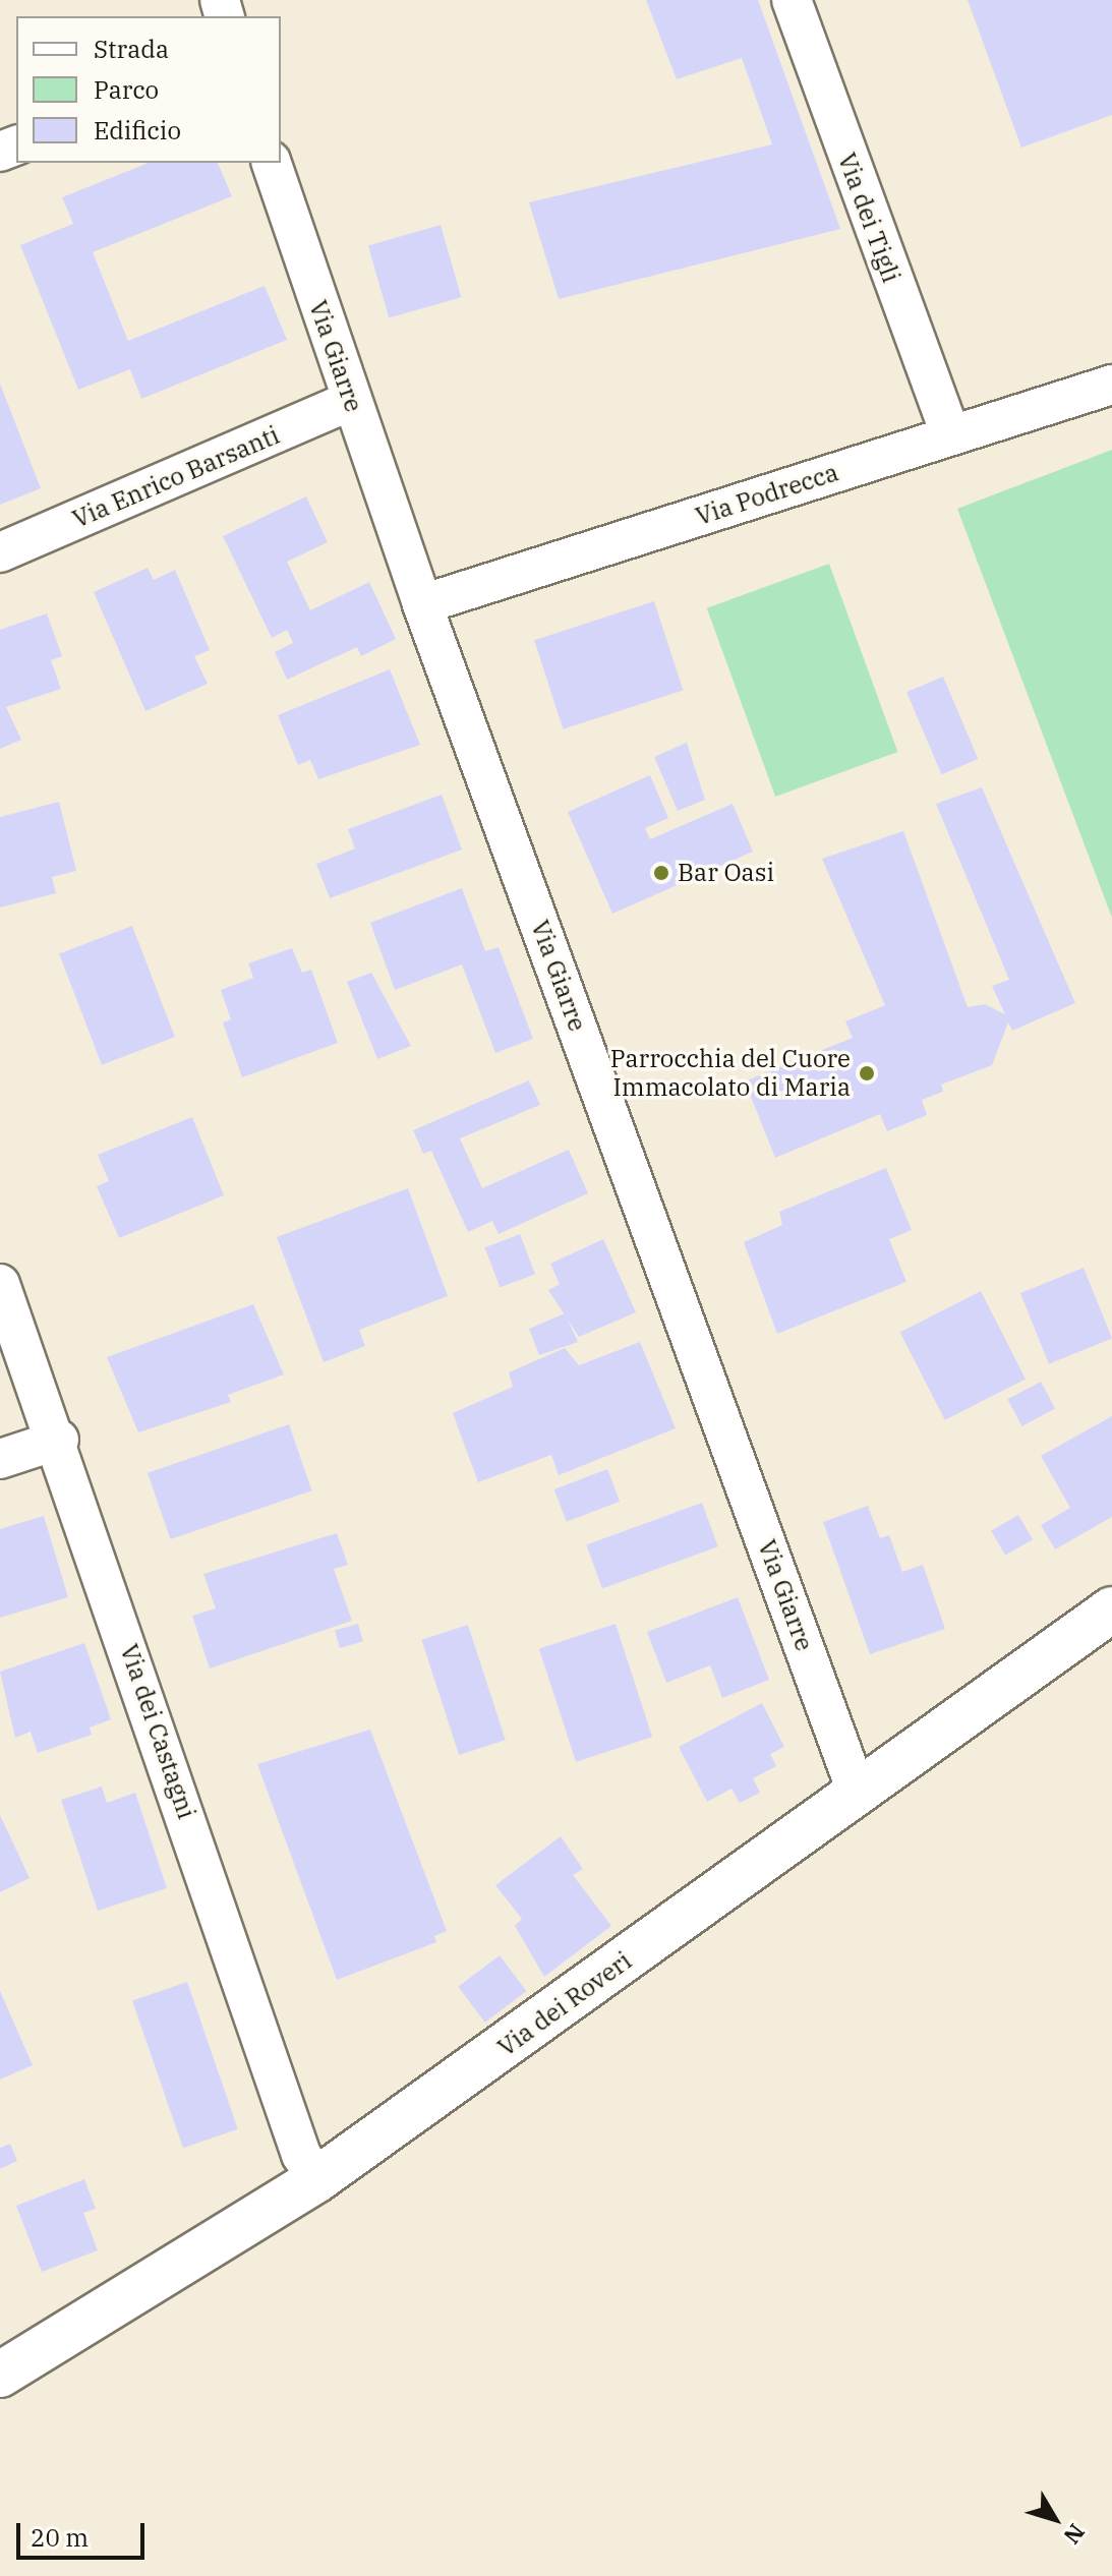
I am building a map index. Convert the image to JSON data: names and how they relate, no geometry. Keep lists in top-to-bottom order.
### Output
{
  "streets": {
    "street": [
      "Via dei Tigli",
      "Via Giarre",
      "Via Enrico Barsanti",
      "Via Podrecca",
      "Via dei Castagni",
      "Via dei Roveri"
    ]
  },
  "crossings": [
    ["Via dei Tigli", "Via Podrecca"],
    ["Via Giarre", "Via Enrico Barsanti"],
    ["Via Giarre", "Via Podrecca"],
    ["Via Giarre", "Via dei Roveri"],
    ["Via dei Castagni", "Via dei Roveri"]
  ],
  "places": ["Bar Oasi", "Parrocchia del Cuore Immacolato di Maria"],
  "legend": ["Strada", "Parco", "Edificio"],
  "scale_bar": "20 m",
  "north": "bottom right"
}
